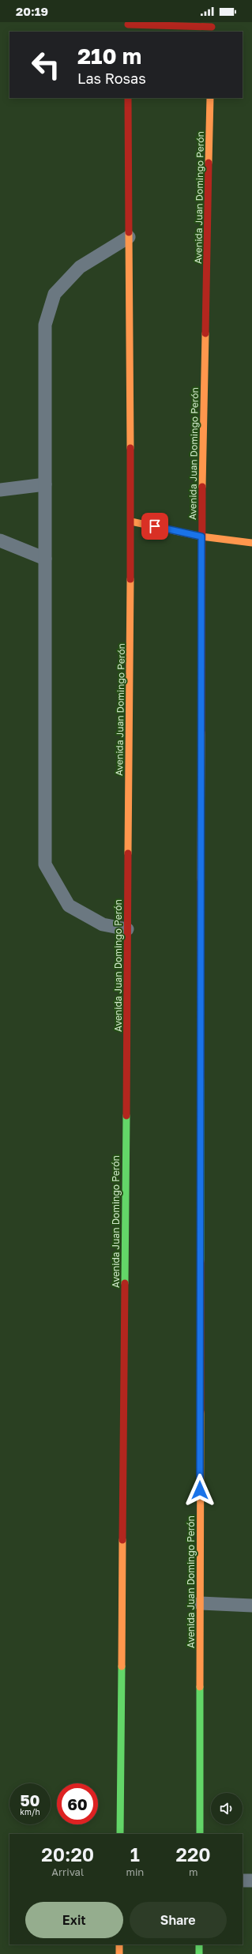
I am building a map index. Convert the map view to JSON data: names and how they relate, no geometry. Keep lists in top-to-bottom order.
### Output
{
  "streets": {
    "main road": ["Avenida Juan Domingo Perón"]
  },
  "page": {
    "status": "20:19",
    "turn": ["210 m", "Las Rosas"],
    "speed": "50 km/h",
    "limit": "60",
    "eta": [
      "20:20",
      "Arrival",
      "1",
      "min",
      "220",
      "m"
    ],
    "buttons": ["Exit", "Share"]
  }
}
